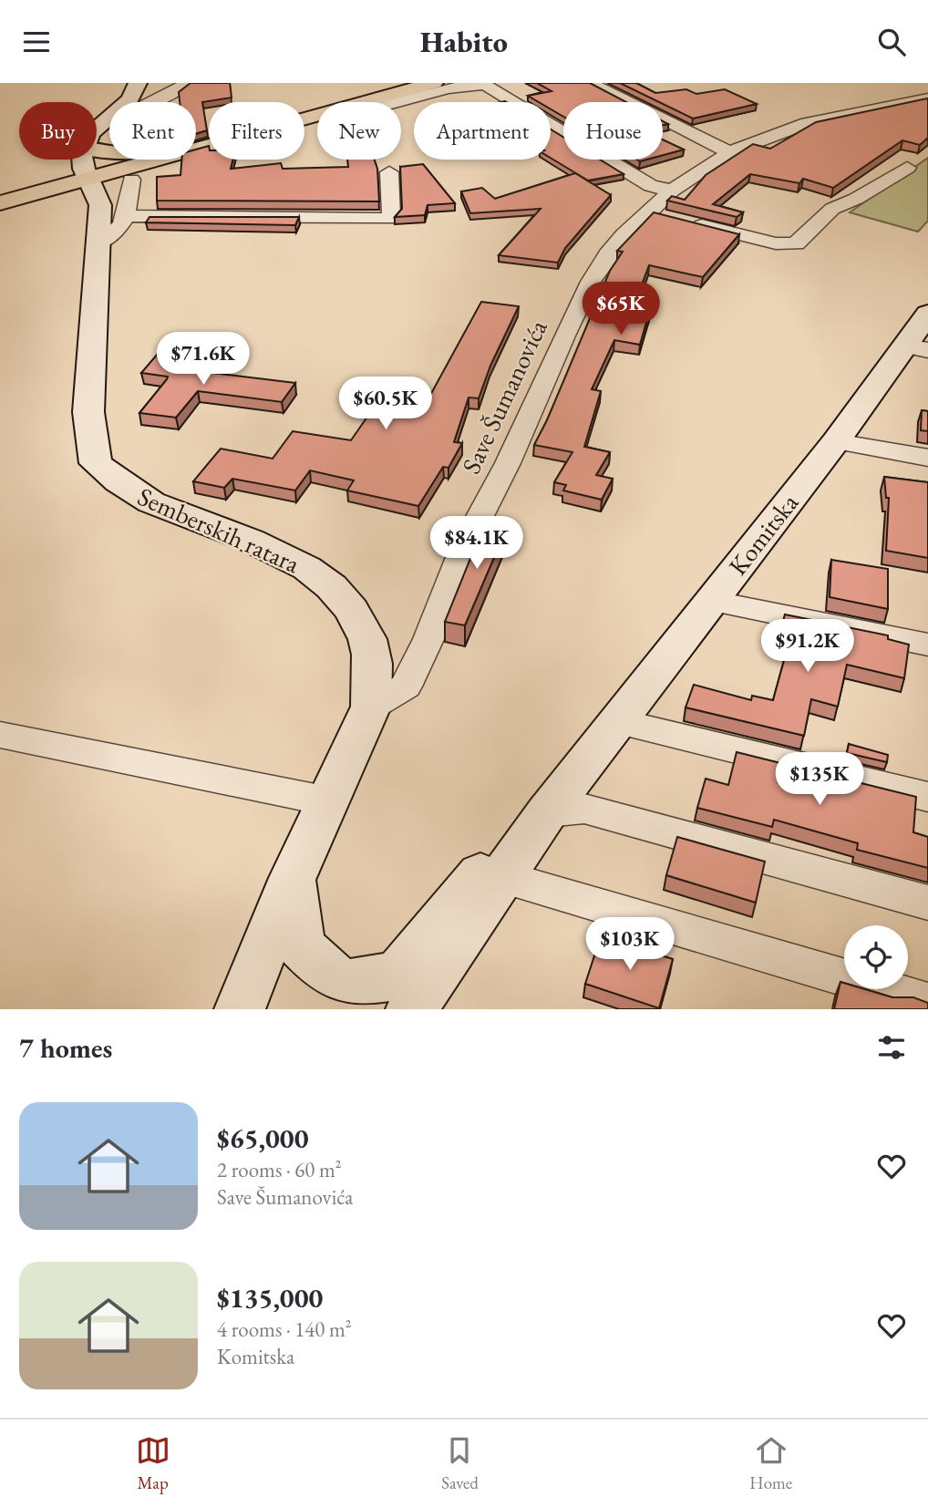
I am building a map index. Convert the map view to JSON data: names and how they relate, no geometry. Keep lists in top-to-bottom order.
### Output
{
  "streets": {
    "main road": ["Semberskih ratara", "Komitska"],
    "street": ["Save Šumanovića"]
  },
  "crossings": [
    ["Save Šumanovića", "Semberskih ratara"]
  ],
  "page": {
    "header": "Habito",
    "chip": [
      "Buy",
      "Rent",
      "Filters",
      "New",
      "Apartment",
      "House"
    ],
    "price": [
      "$65K",
      "$71.6K",
      "$60.5K",
      "$84.1K",
      "$91.2K",
      "$135K",
      "$103K"
    ],
    "heading": "7 homes",
    "list": [
      {
        "name": "$65,000",
        "note": "2 rooms · 60 m² · Save Šumanovića"
      },
      {
        "name": "$135,000",
        "note": "4 rooms · 140 m² · Komitska"
      }
    ],
    "tabs": ["Map", "Saved", "Home"]
  }
}
